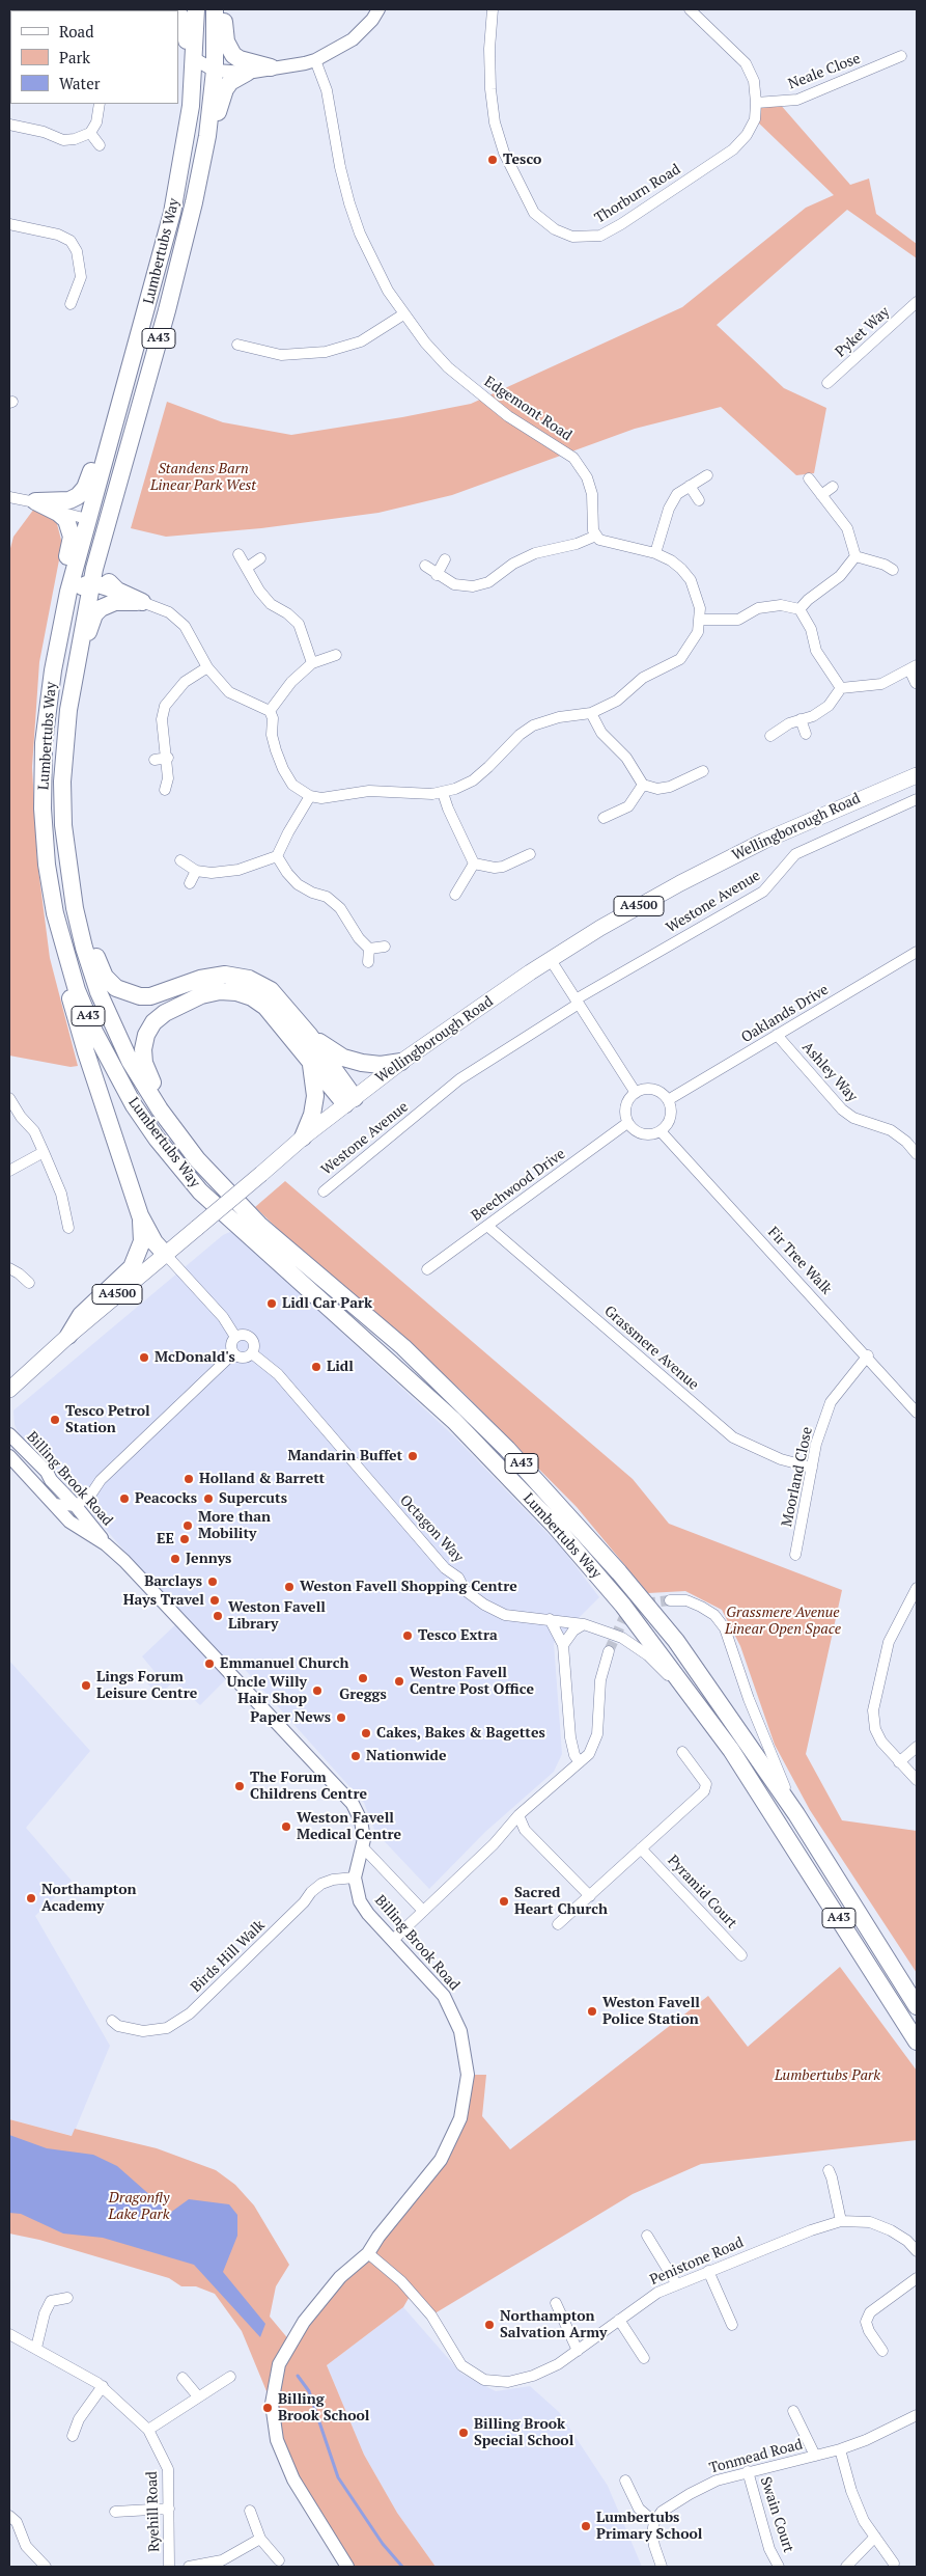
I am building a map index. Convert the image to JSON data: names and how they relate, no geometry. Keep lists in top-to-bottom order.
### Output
{
  "streets": {
    "highway": ["Lumbertubs Way", "A43"],
    "main road": ["Wellingborough Road", "A4500"],
    "street": [
      "Neale Close",
      "Thorburn Road",
      "Pyket Way",
      "Edgemont Road",
      "Westone Avenue",
      "Oaklands Drive",
      "Ashley Way",
      "Beechwood Drive",
      "Fir Tree Walk",
      "Grassmere Avenue",
      "Moorland Close",
      "Billing Brook Road",
      "Octagon Way",
      "Pyramid Court",
      "Birds Hill Walk",
      "Penistone Road",
      "Tonmead Road",
      "Ryehill Road",
      "Swain Court"
    ]
  },
  "crossings": [
    ["Neale Close", "Thorburn Road"],
    ["Lumbertubs Way", "Octagon Way"],
    ["Oaklands Drive", "Ashley Way"],
    ["Oaklands Drive", "Beechwood Drive"],
    ["Oaklands Drive", "Fir Tree Walk"],
    ["Beechwood Drive", "Fir Tree Walk"],
    ["Beechwood Drive", "Grassmere Avenue"],
    ["Fir Tree Walk", "Moorland Close"],
    ["Grassmere Avenue", "Moorland Close"],
    ["Billing Brook Road", "Birds Hill Walk"],
    ["Billing Brook Road", "Penistone Road"],
    ["Tonmead Road", "Swain Court"]
  ],
  "parks": [
    "Standens Barn Linear Park West",
    "Grassmere Avenue Linear Open Space",
    "Lumbertubs Park",
    "Dragonfly Lake Park"
  ],
  "places": [
    "Tesco",
    "Lidl Car Park",
    "McDonald's",
    "Lidl",
    "Tesco Petrol Station",
    "Mandarin Buffet",
    "Holland & Barrett",
    "Peacocks",
    "Supercuts",
    "More than Mobility",
    "EE",
    "Jennys",
    "Barclays",
    "Weston Favell Shopping Centre",
    "Hays Travel",
    "Weston Favell Library",
    "Tesco Extra",
    "Emmanuel Church",
    "Greggs",
    "Weston Favell Centre Post Office",
    "Lings Forum Leisure Centre",
    "Uncle Willy Hair Shop",
    "Paper News",
    "Cakes, Bakes & Bagettes",
    "Nationwide",
    "The Forum Childrens Centre",
    "Weston Favell Medical Centre",
    "Northampton Academy",
    "Sacred Heart Church",
    "Weston Favell Police Station",
    "Northampton Salvation Army",
    "Billing Brook School",
    "Billing Brook Special School",
    "Lumbertubs Primary School"
  ],
  "legend": ["Road", "Park", "Water"]
}
